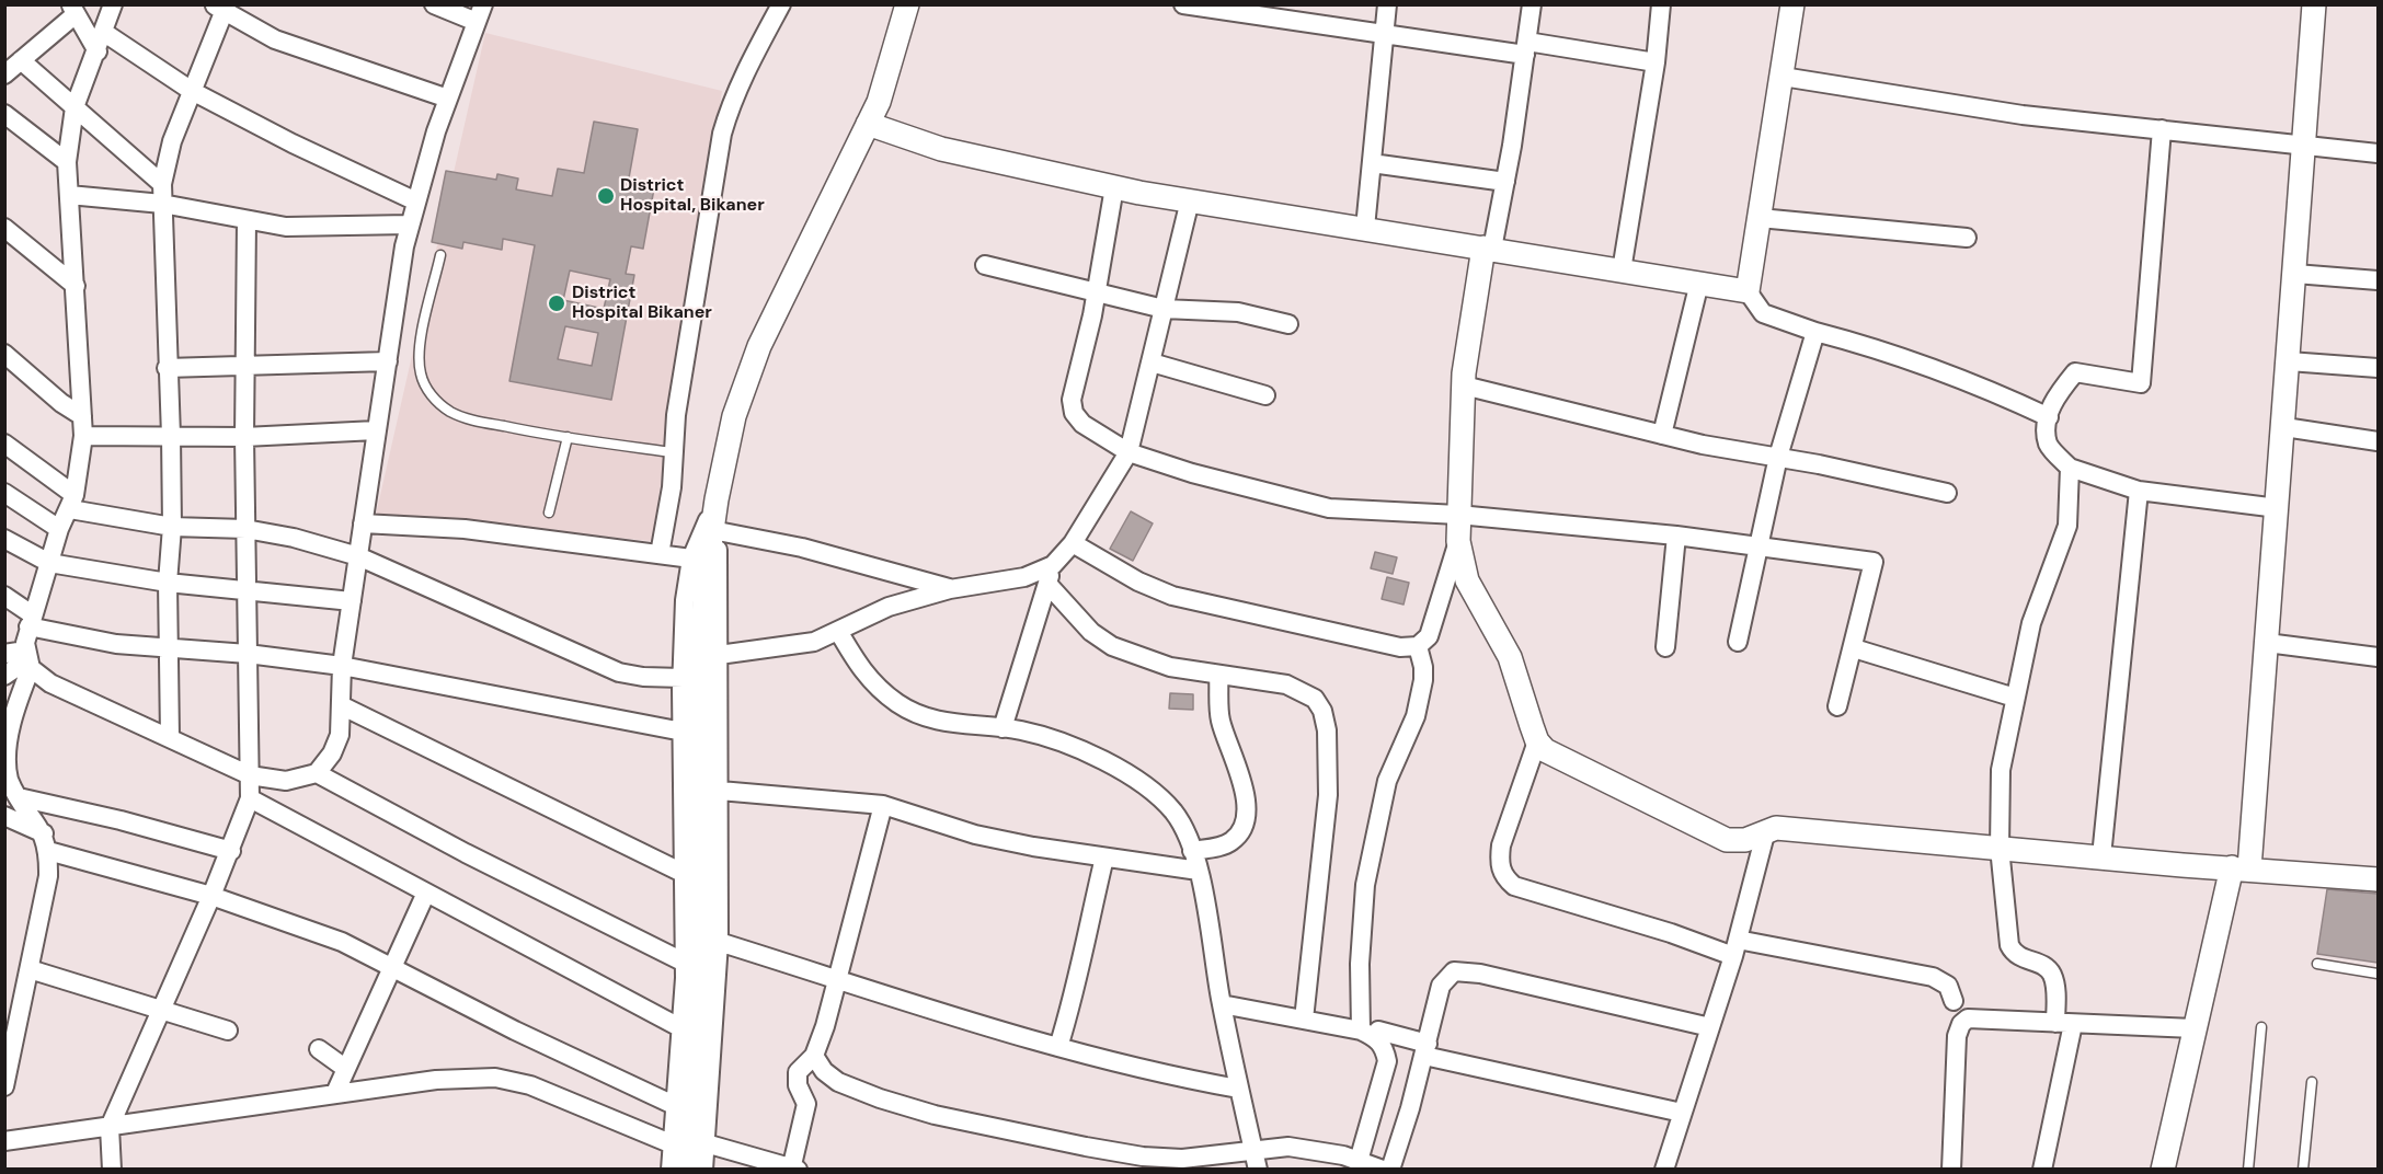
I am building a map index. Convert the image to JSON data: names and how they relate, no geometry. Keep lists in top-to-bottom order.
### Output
{
  "places": ["District Hospital, Bikaner", "District Hospital Bikaner"]
}
